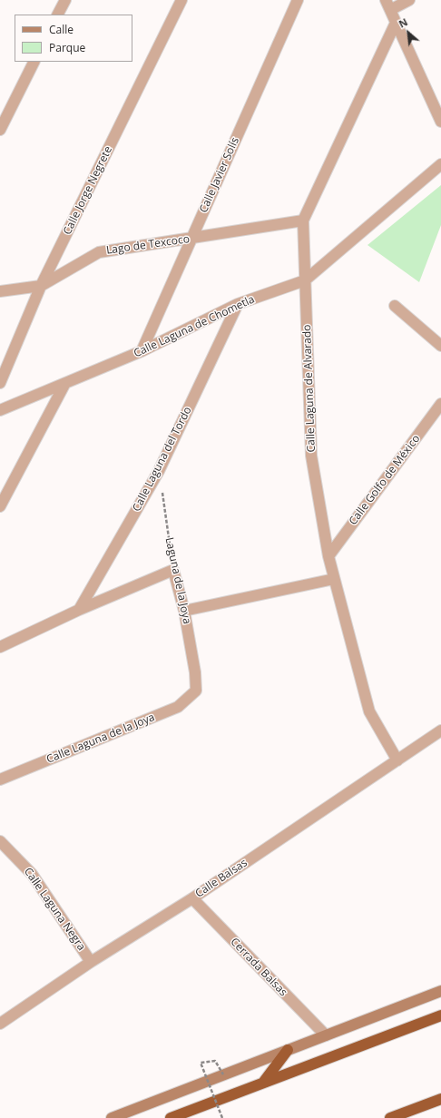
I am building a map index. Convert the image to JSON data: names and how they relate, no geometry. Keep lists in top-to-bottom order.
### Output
{
  "streets": {
    "street": [
      "Calle Javier Solís",
      "Calle Jorge Negrete",
      "Lago de Texcoco",
      "Calle Laguna de Chometla",
      "Calle Laguna de Alvarado",
      "Calle Laguna del Tordo",
      "Calle Golfo de México",
      "Laguna de la Joya",
      "Calle Laguna de la Joya",
      "Calle Balsas",
      "Calle Laguna Negra",
      "Cerrada Balsas"
    ]
  },
  "crossings": [
    ["Calle Javier Solís", "Lago de Texcoco"],
    ["Calle Javier Solís", "Calle Laguna de Chometla"],
    ["Calle Jorge Negrete", "Lago de Texcoco"],
    ["Lago de Texcoco", "Calle Laguna de Alvarado"],
    ["Calle Laguna de Chometla", "Calle Laguna de Alvarado"],
    ["Calle Laguna de Chometla", "Calle Laguna del Tordo"],
    ["Calle Laguna de Alvarado", "Calle Golfo de México"],
    ["Calle Laguna de Alvarado", "Calle Balsas"],
    ["Calle Laguna del Tordo", "Laguna de la Joya"],
    ["Laguna de la Joya", "Calle Laguna de la Joya"],
    ["Calle Balsas", "Calle Laguna Negra"],
    ["Calle Balsas", "Cerrada Balsas"]
  ],
  "legend": ["Calle", "Parque"],
  "north": "top left"
}
